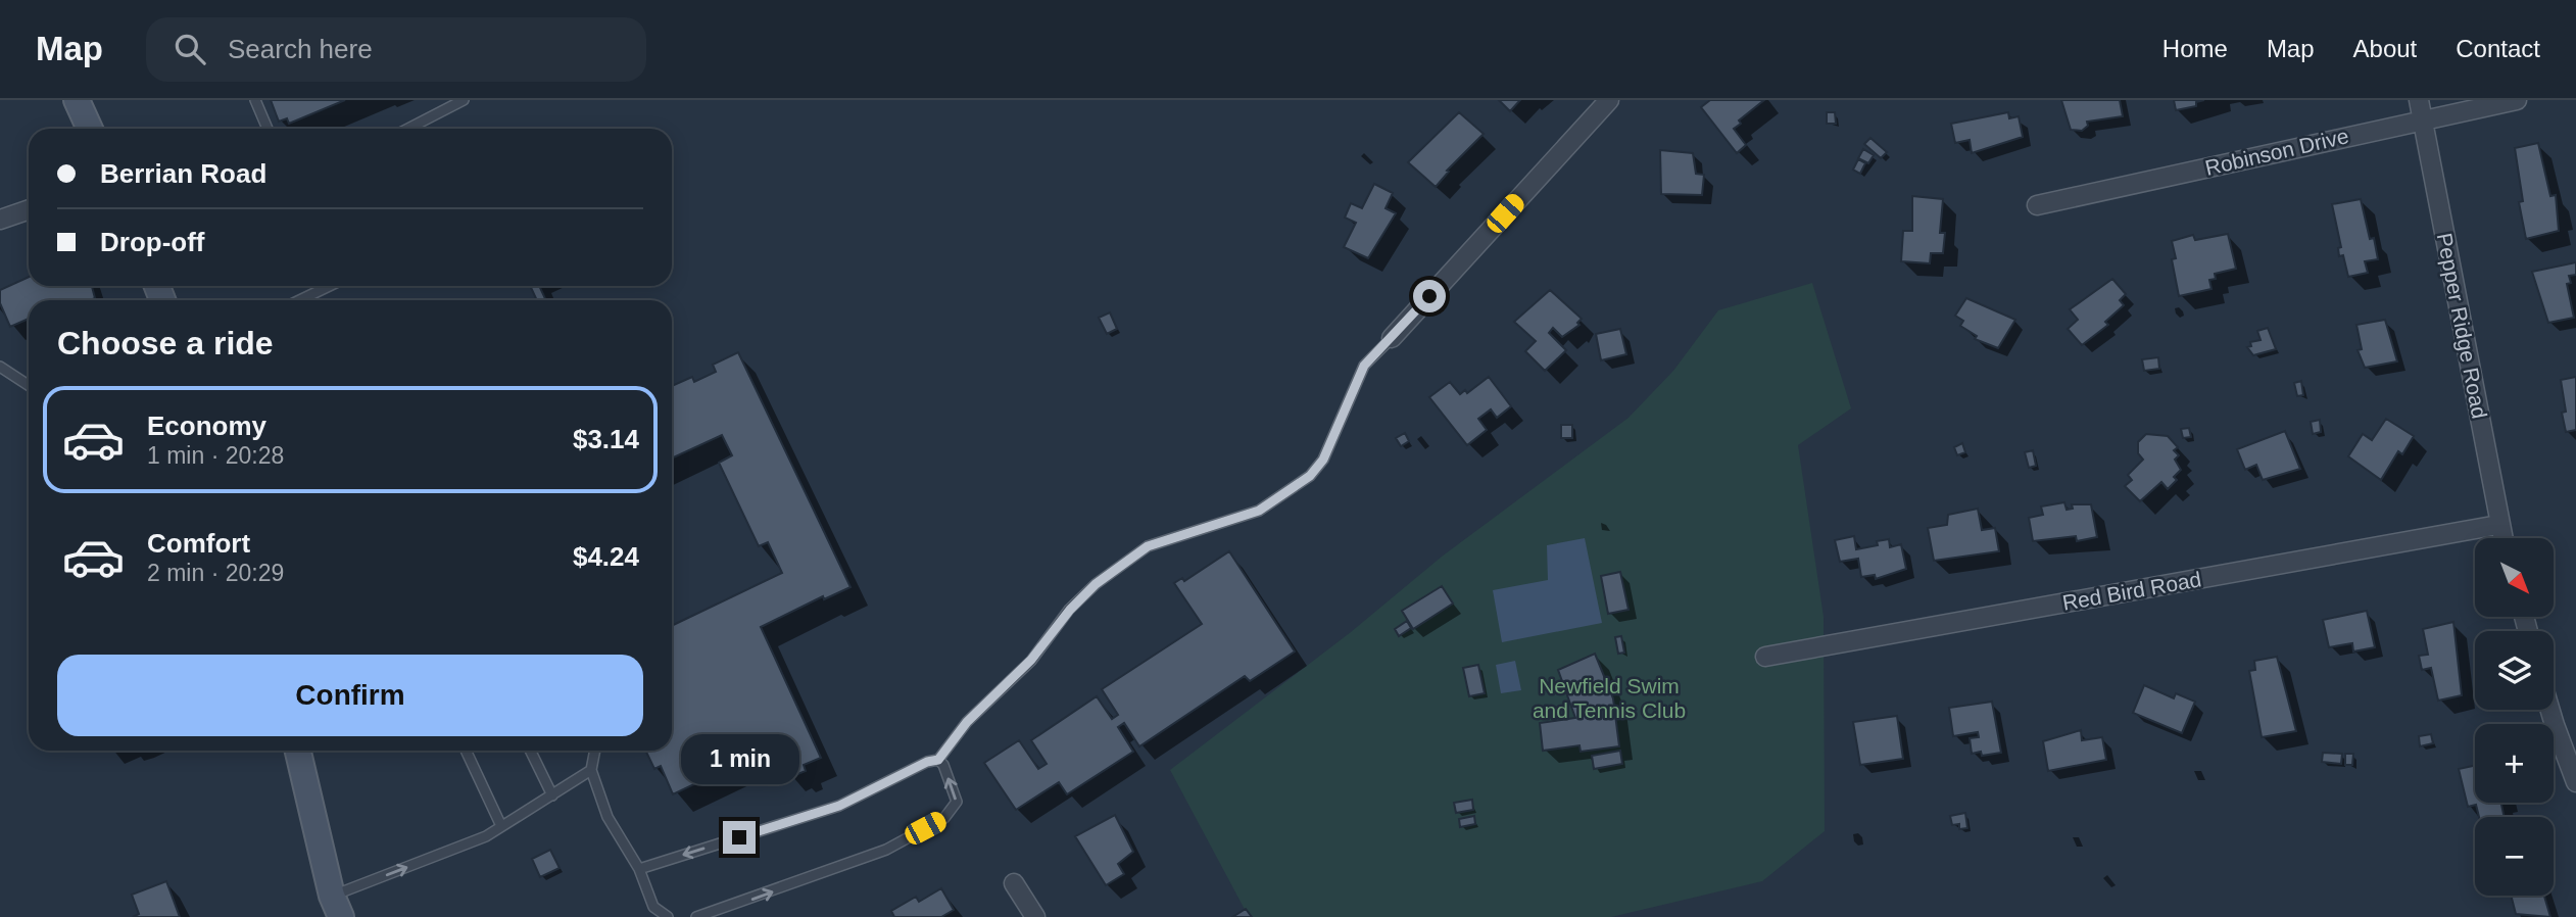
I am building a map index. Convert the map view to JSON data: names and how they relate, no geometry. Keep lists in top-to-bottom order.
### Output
{
  "streets": {
    "street": ["Robinson Drive", "Pepper Ridge Road", "Red Bird Road"]
  },
  "crossings": [
    ["Robinson Drive", "Pepper Ridge Road"],
    ["Pepper Ridge Road", "Red Bird Road"]
  ],
  "parks": ["Newfield Swim and Tennis Club"],
  "north": "bottom right",
  "page": {
    "header": "Map",
    "search": "Search here",
    "nav": [
      "Home",
      "Map",
      "About",
      "Contact"
    ],
    "banner": ["Berrian Road", "Drop-off"],
    "heading": "Choose a ride",
    "list": [
      {
        "name": "Economy",
        "note": "1 min · 20:28",
        "value": "$3.14"
      },
      {
        "name": "Comfort",
        "note": "2 min · 20:29",
        "value": "$4.24"
      }
    ],
    "map_buttons": ["+", "−"],
    "buttons": "Confirm",
    "bubble": "1 min"
  }
}
